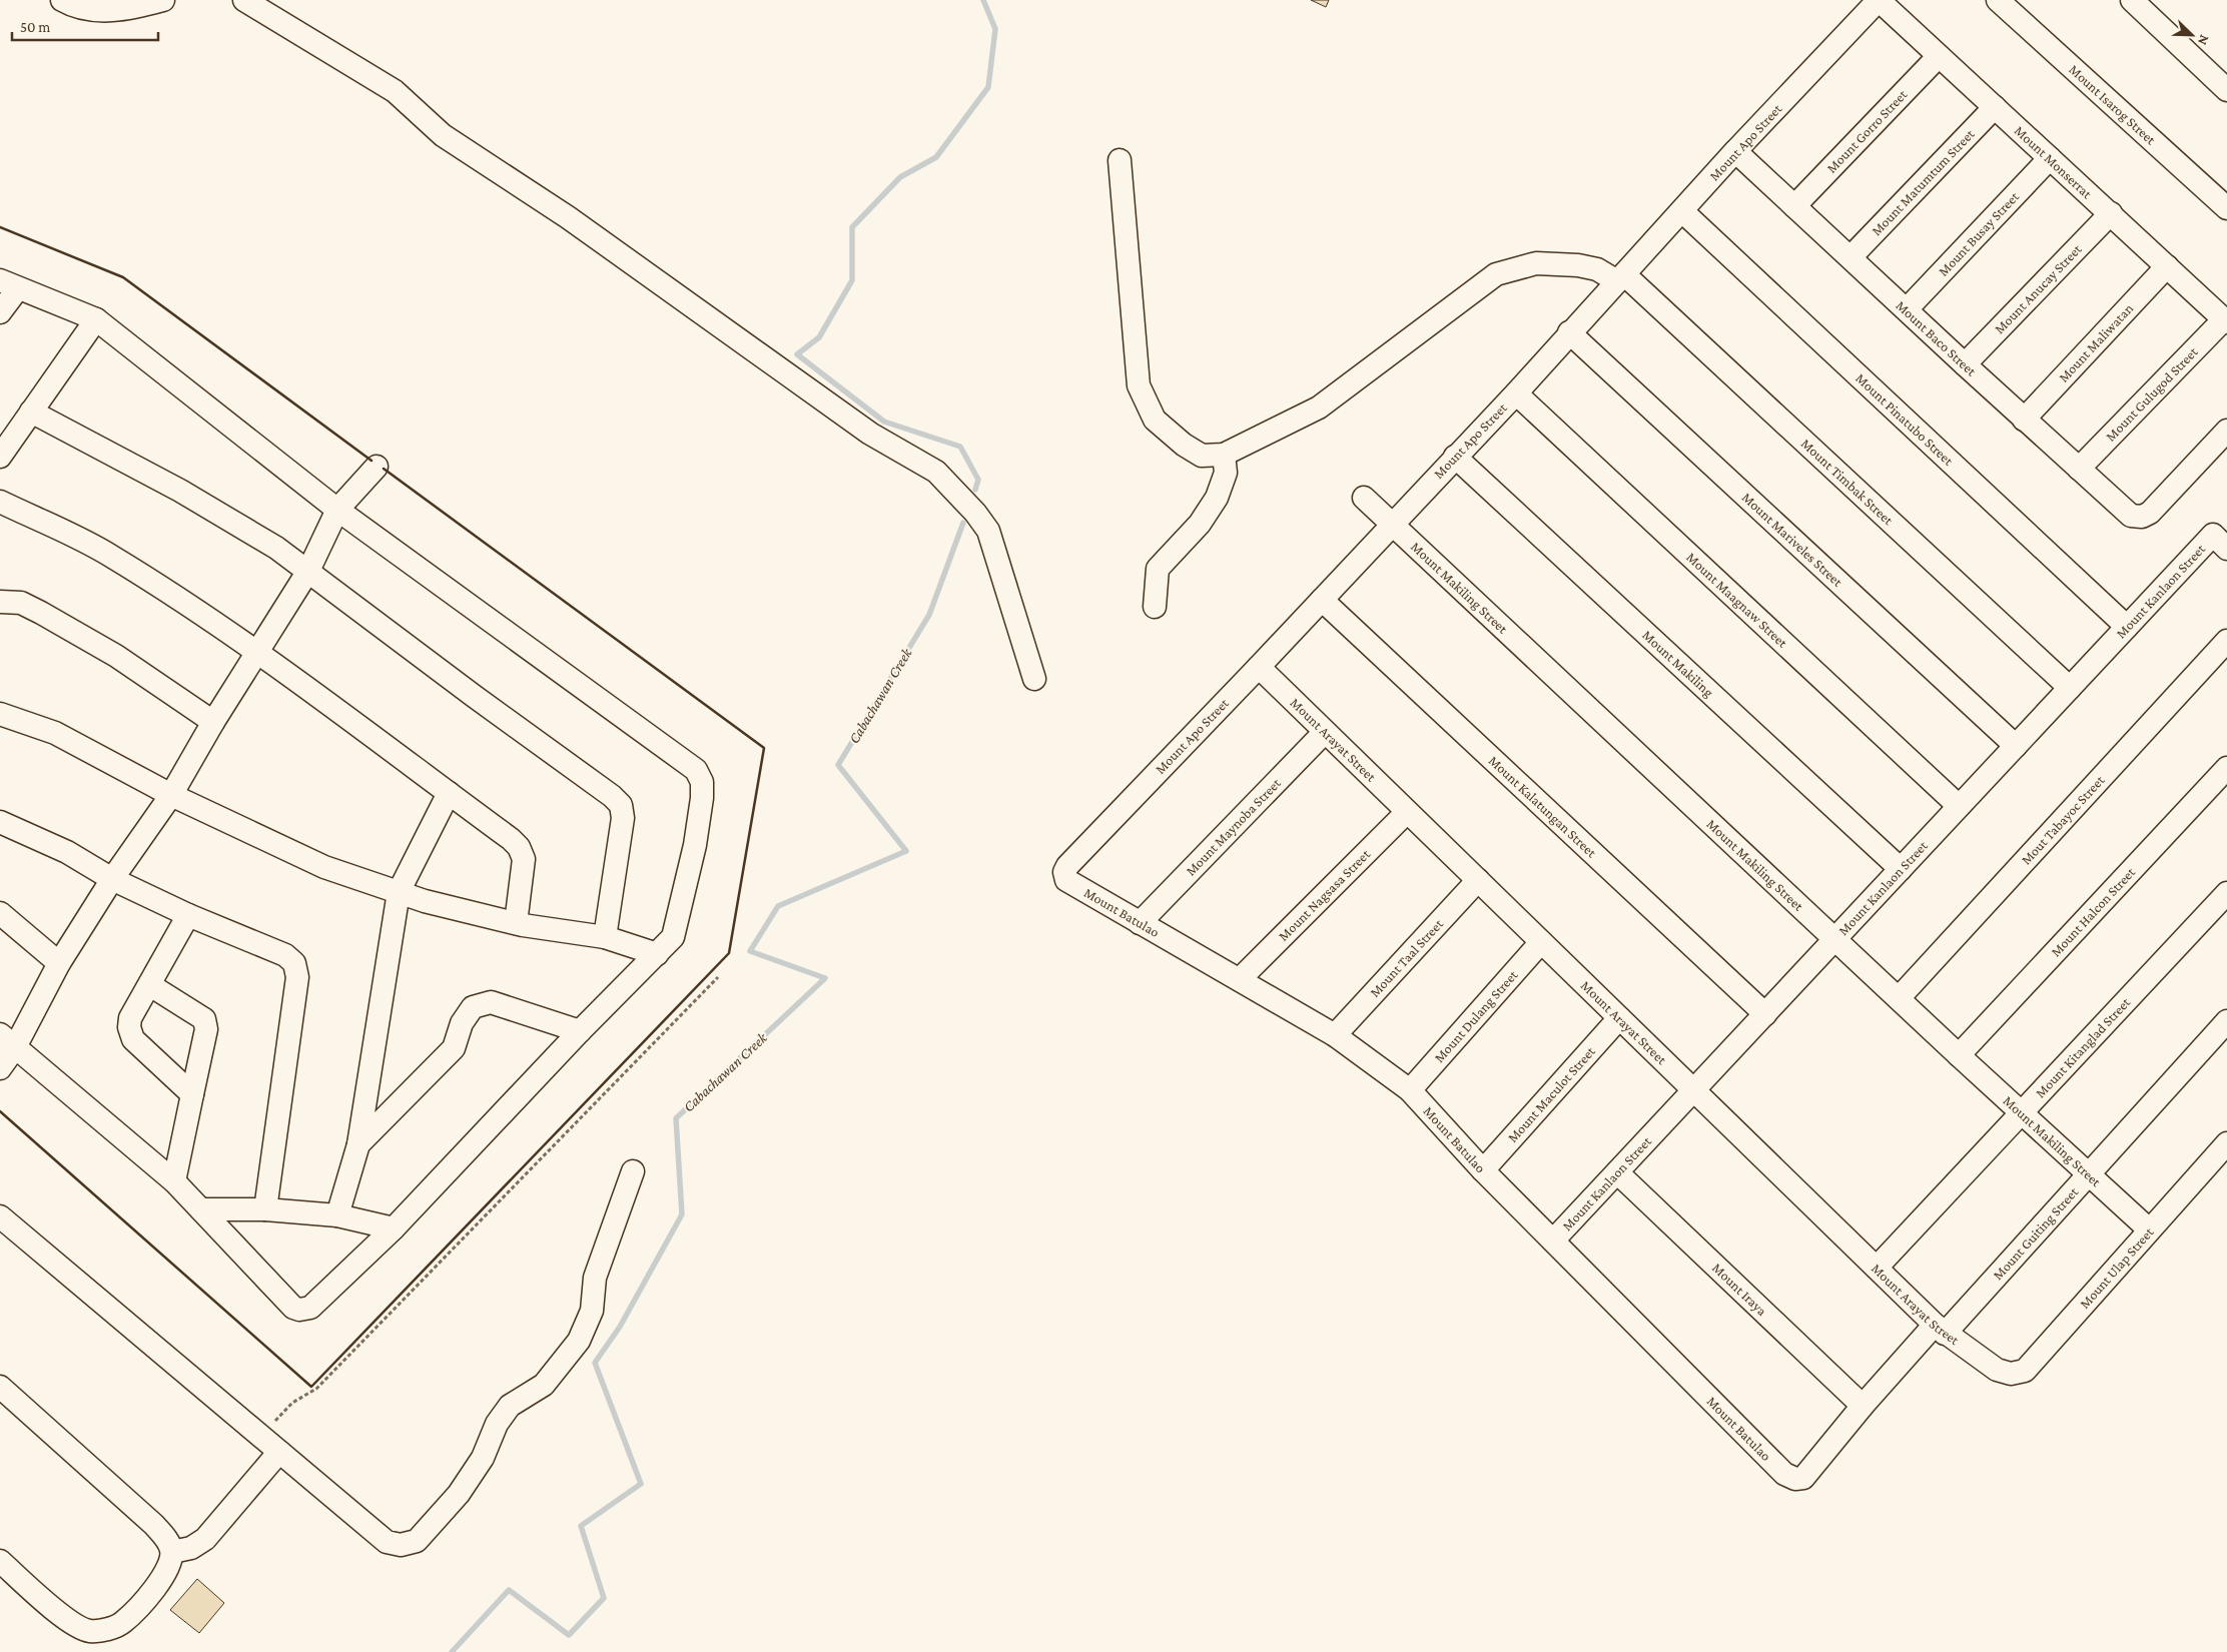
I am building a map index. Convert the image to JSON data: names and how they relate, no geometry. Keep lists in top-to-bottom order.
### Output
{
  "streets": {
    "street": [
      "Mount Isarog Street",
      "Mount Gorro Street",
      "Mount Apo Street",
      "Mount Monserrat",
      "Mount Matumtum Street",
      "Mount Busay Street",
      "Mount Anucay Street",
      "Mount Baco Street",
      "Mount Maliwatan",
      "Mount Gulugod Street",
      "Mount Pinatubo Street",
      "Mount Timbak Street",
      "Mount Mariveles Street",
      "Mount Makiling Street",
      "Mount Kanlaon Street",
      "Mount Maagnaw Street",
      "Mount Makiling",
      "Mount Arayat Street",
      "Mount Kalatungan Street",
      "Mout Tabayoc Street",
      "Mount Maynoba Street",
      "Mount Nagsasa Street",
      "Mount Halcon Street",
      "Mount Batulao",
      "Mount Taal Street",
      "Mount Dulang Street",
      "Mount Kitanglad Street",
      "Mount Maculot Street",
      "Mount Guiting Street",
      "Mount Ulap Street",
      "Mount Iraya"
    ]
  },
  "crossings": [
    ["Mount Gorro Street", "Mount Monserrat"],
    ["Mount Gorro Street", "Mount Baco Street"],
    ["Mount Apo Street", "Mount Monserrat"],
    ["Mount Apo Street", "Mount Baco Street"],
    ["Mount Apo Street", "Mount Pinatubo Street"],
    ["Mount Apo Street", "Mount Timbak Street"],
    ["Mount Apo Street", "Mount Mariveles Street"],
    ["Mount Apo Street", "Mount Makiling Street"],
    ["Mount Apo Street", "Mount Maagnaw Street"],
    ["Mount Apo Street", "Mount Makiling"],
    ["Mount Apo Street", "Mount Arayat Street"],
    ["Mount Apo Street", "Mount Kalatungan Street"],
    ["Mount Apo Street", "Mount Batulao"],
    ["Mount Monserrat", "Mount Matumtum Street"],
    ["Mount Monserrat", "Mount Busay Street"],
    ["Mount Monserrat", "Mount Anucay Street"],
    ["Mount Monserrat", "Mount Maliwatan"],
    ["Mount Monserrat", "Mount Gulugod Street"],
    ["Mount Matumtum Street", "Mount Baco Street"],
    ["Mount Busay Street", "Mount Baco Street"],
    ["Mount Anucay Street", "Mount Baco Street"],
    ["Mount Baco Street", "Mount Maliwatan"],
    ["Mount Baco Street", "Mount Gulugod Street"],
    ["Mount Pinatubo Street", "Mount Kanlaon Street"],
    ["Mount Timbak Street", "Mount Kanlaon Street"],
    ["Mount Mariveles Street", "Mount Kanlaon Street"],
    ["Mount Makiling Street", "Mount Kanlaon Street"],
    ["Mount Makiling Street", "Mout Tabayoc Street"],
    ["Mount Makiling Street", "Mount Halcon Street"],
    ["Mount Makiling Street", "Mount Kitanglad Street"],
    ["Mount Makiling Street", "Mount Guiting Street"],
    ["Mount Makiling Street", "Mount Ulap Street"],
    ["Mount Kanlaon Street", "Mount Maagnaw Street"],
    ["Mount Kanlaon Street", "Mount Makiling"],
    ["Mount Kanlaon Street", "Mount Arayat Street"],
    ["Mount Kanlaon Street", "Mount Kalatungan Street"],
    ["Mount Kanlaon Street", "Mount Batulao"],
    ["Mount Kanlaon Street", "Mount Iraya"],
    ["Mount Arayat Street", "Mount Maynoba Street"],
    ["Mount Arayat Street", "Mount Nagsasa Street"],
    ["Mount Arayat Street", "Mount Taal Street"],
    ["Mount Arayat Street", "Mount Dulang Street"],
    ["Mount Arayat Street", "Mount Kitanglad Street"],
    ["Mount Arayat Street", "Mount Maculot Street"],
    ["Mount Arayat Street", "Mount Guiting Street"],
    ["Mount Arayat Street", "Mount Ulap Street"],
    ["Mount Maynoba Street", "Mount Batulao"],
    ["Mount Nagsasa Street", "Mount Batulao"],
    ["Mount Batulao", "Mount Taal Street"],
    ["Mount Batulao", "Mount Dulang Street"],
    ["Mount Batulao", "Mount Maculot Street"],
    ["Mount Batulao", "Mount Guiting Street"],
    ["Mount Guiting Street", "Mount Iraya"]
  ],
  "water": ["Cabachawan Creek"],
  "scale_bar": "50 m",
  "north": "bottom right"
}
